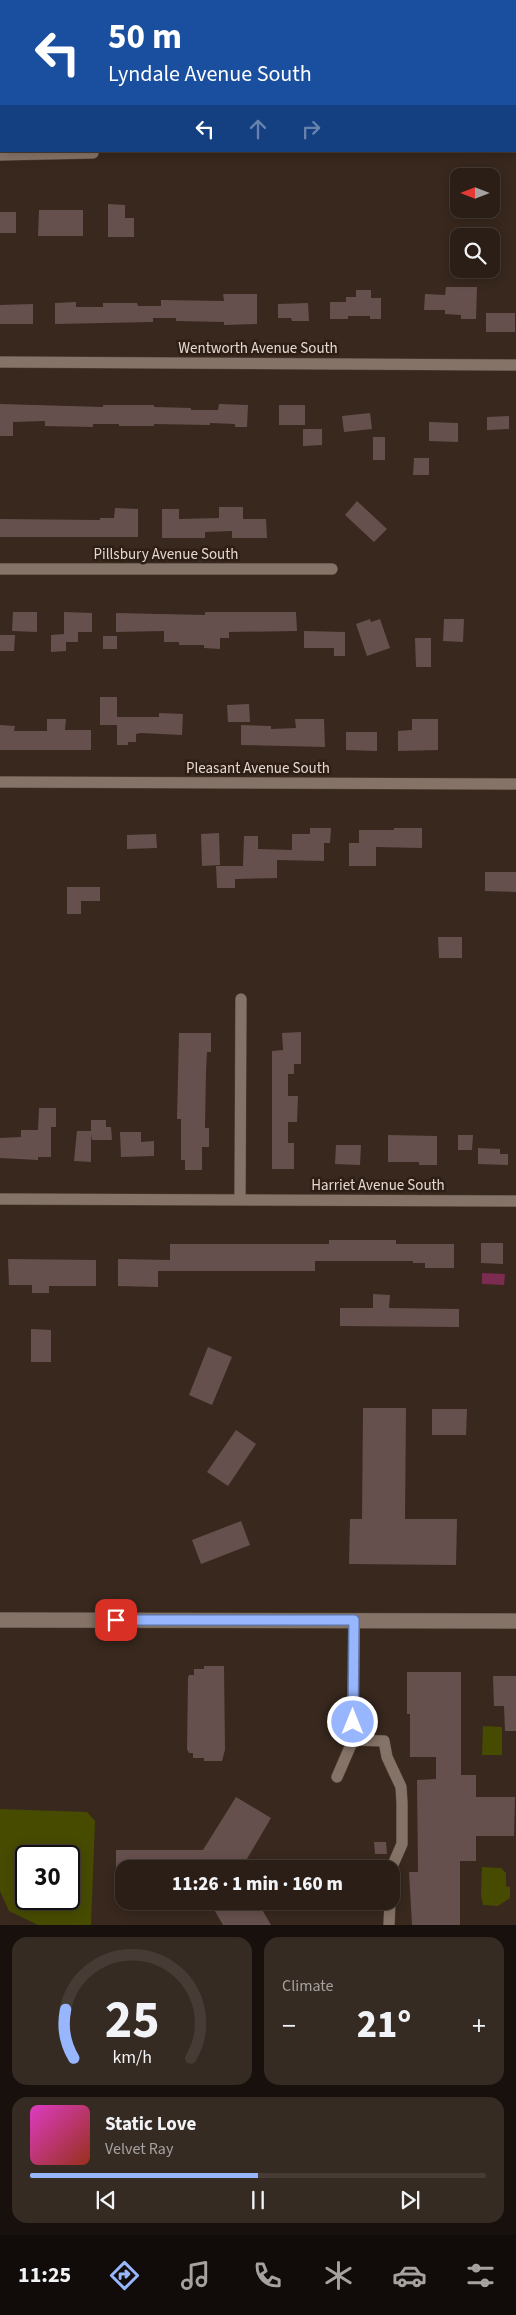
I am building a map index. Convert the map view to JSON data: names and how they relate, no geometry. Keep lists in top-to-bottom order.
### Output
{
  "streets": {
    "street": [
      "Wentworth Avenue South",
      "Pillsbury Avenue South",
      "Pleasant Avenue South",
      "Harriet Avenue South"
    ]
  },
  "north": "left",
  "page": {
    "turn": ["50 m", "Lyndale Avenue South"],
    "limit": "30",
    "trip": "11:26 · 1 min · 160 m",
    "tile": "Climate",
    "heat": ["−", "21°", "+"],
    "song": ["Static Love", "Velvet Ray"],
    "tabs": "11:25",
    "gauge": ["25", "km/h"]
  }
}
